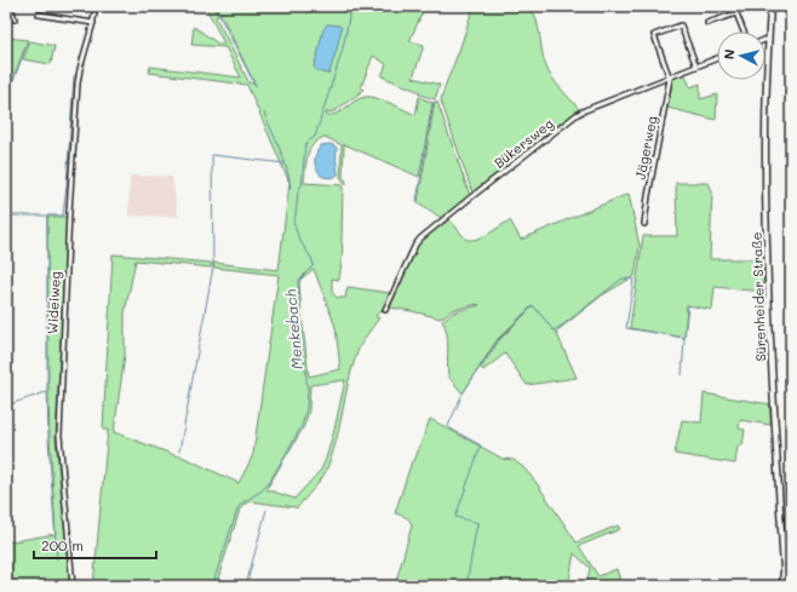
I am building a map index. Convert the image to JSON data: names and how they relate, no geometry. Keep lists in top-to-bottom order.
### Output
{
  "streets": {
    "main road": ["Sürenheider Straße"],
    "street": ["Bükersweg", "Jägerweg", "Wideiweg"]
  },
  "crossings": [
    ["Bükersweg", "Jägerweg"]
  ],
  "water": ["Menkebach"],
  "scale_bar": "200 m",
  "north": "left"
}
